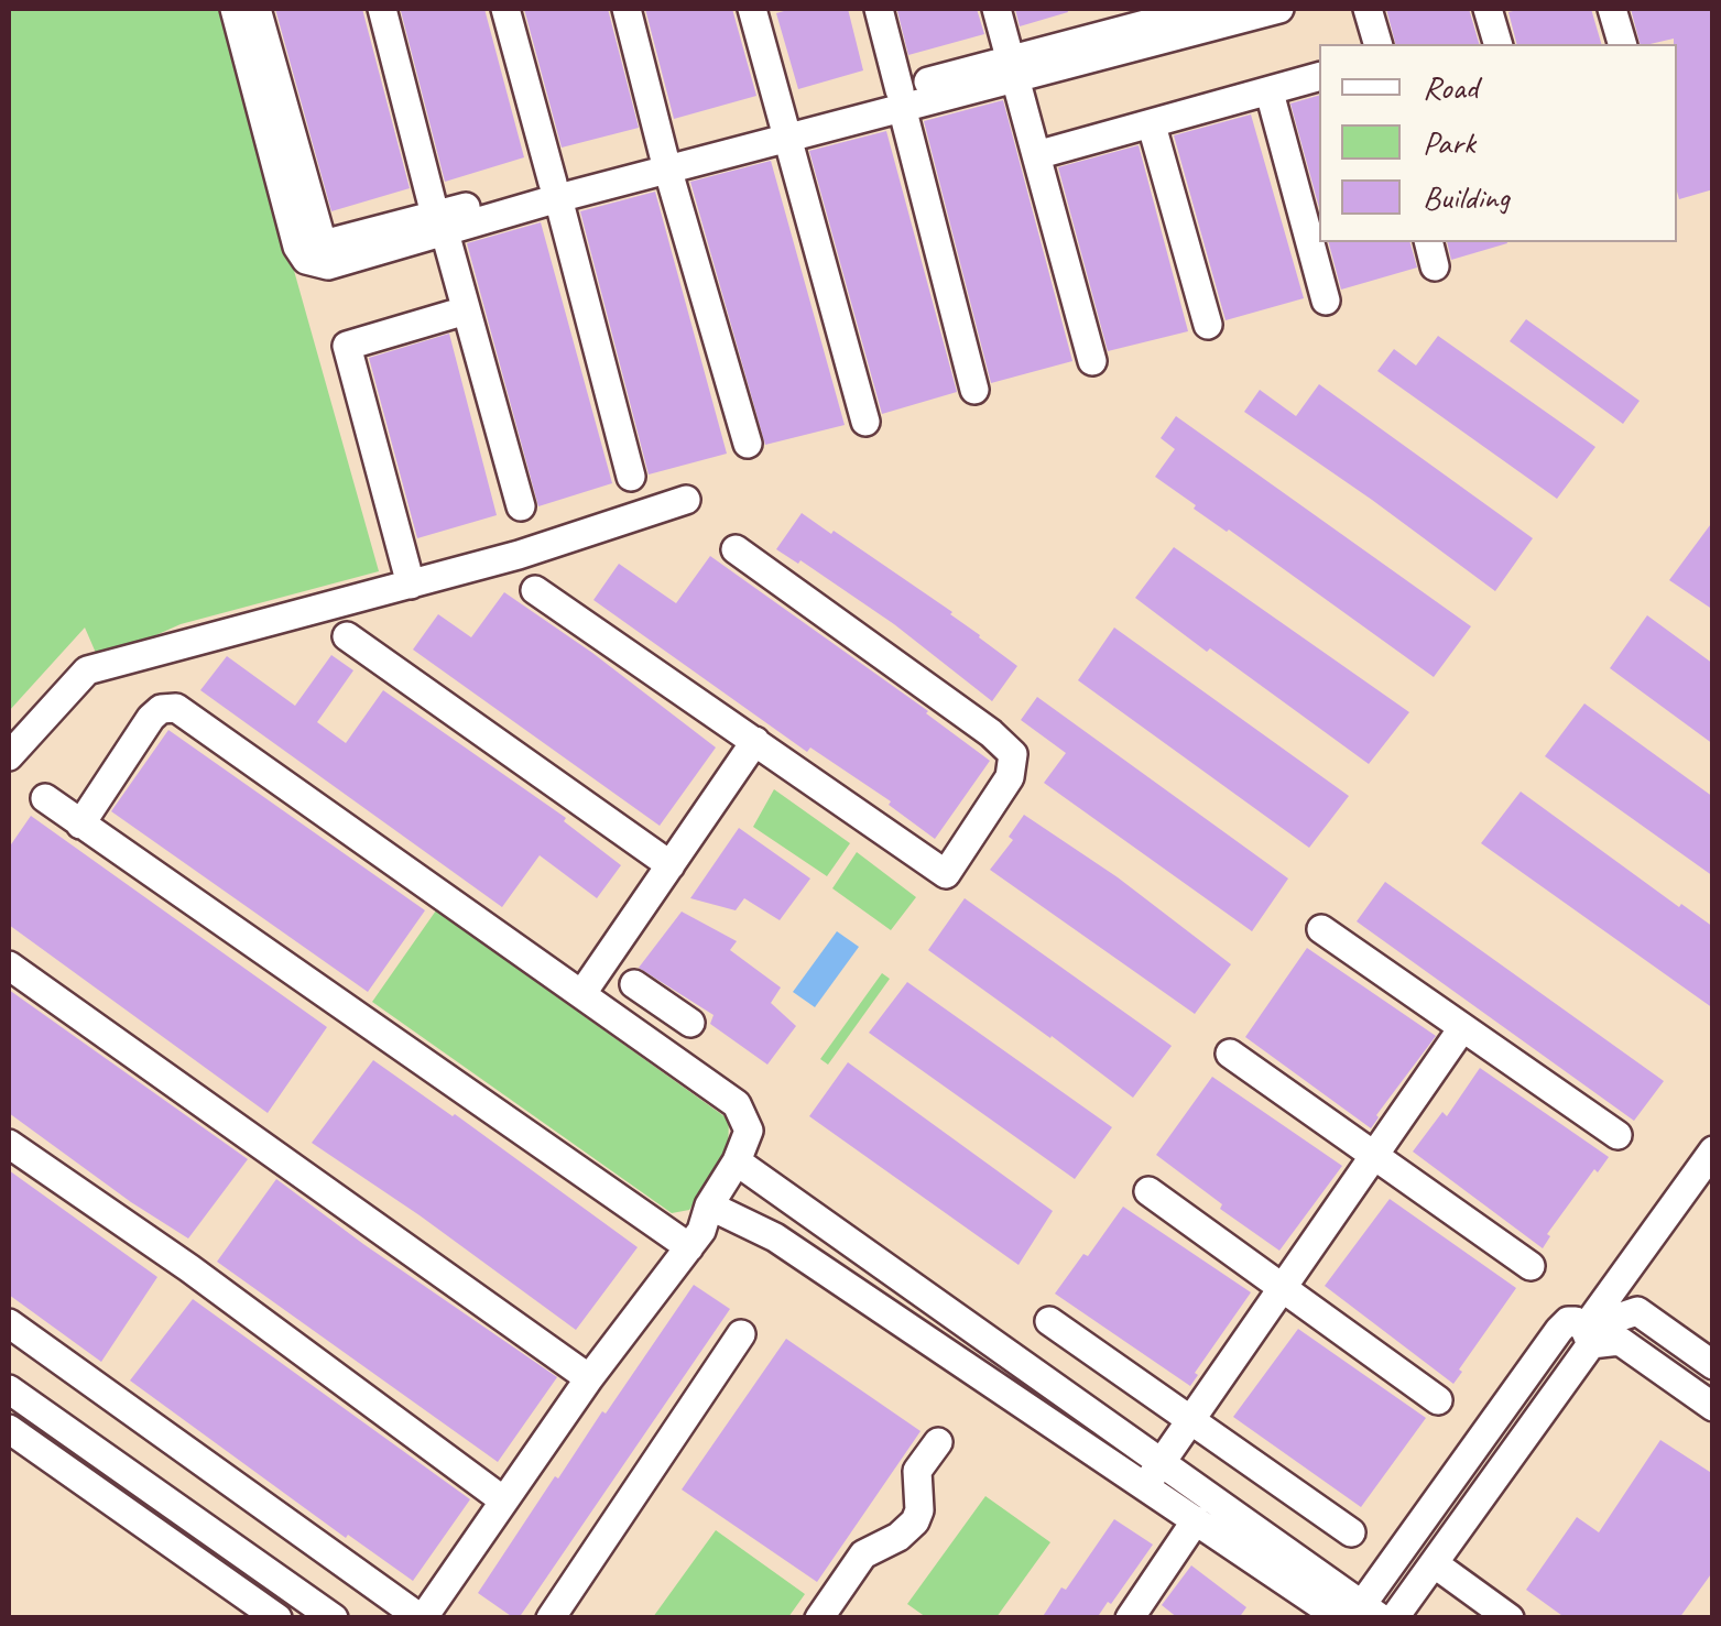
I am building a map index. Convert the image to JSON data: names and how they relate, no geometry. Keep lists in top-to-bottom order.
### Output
{
  "legend": ["Road", "Park", "Building"]
}
